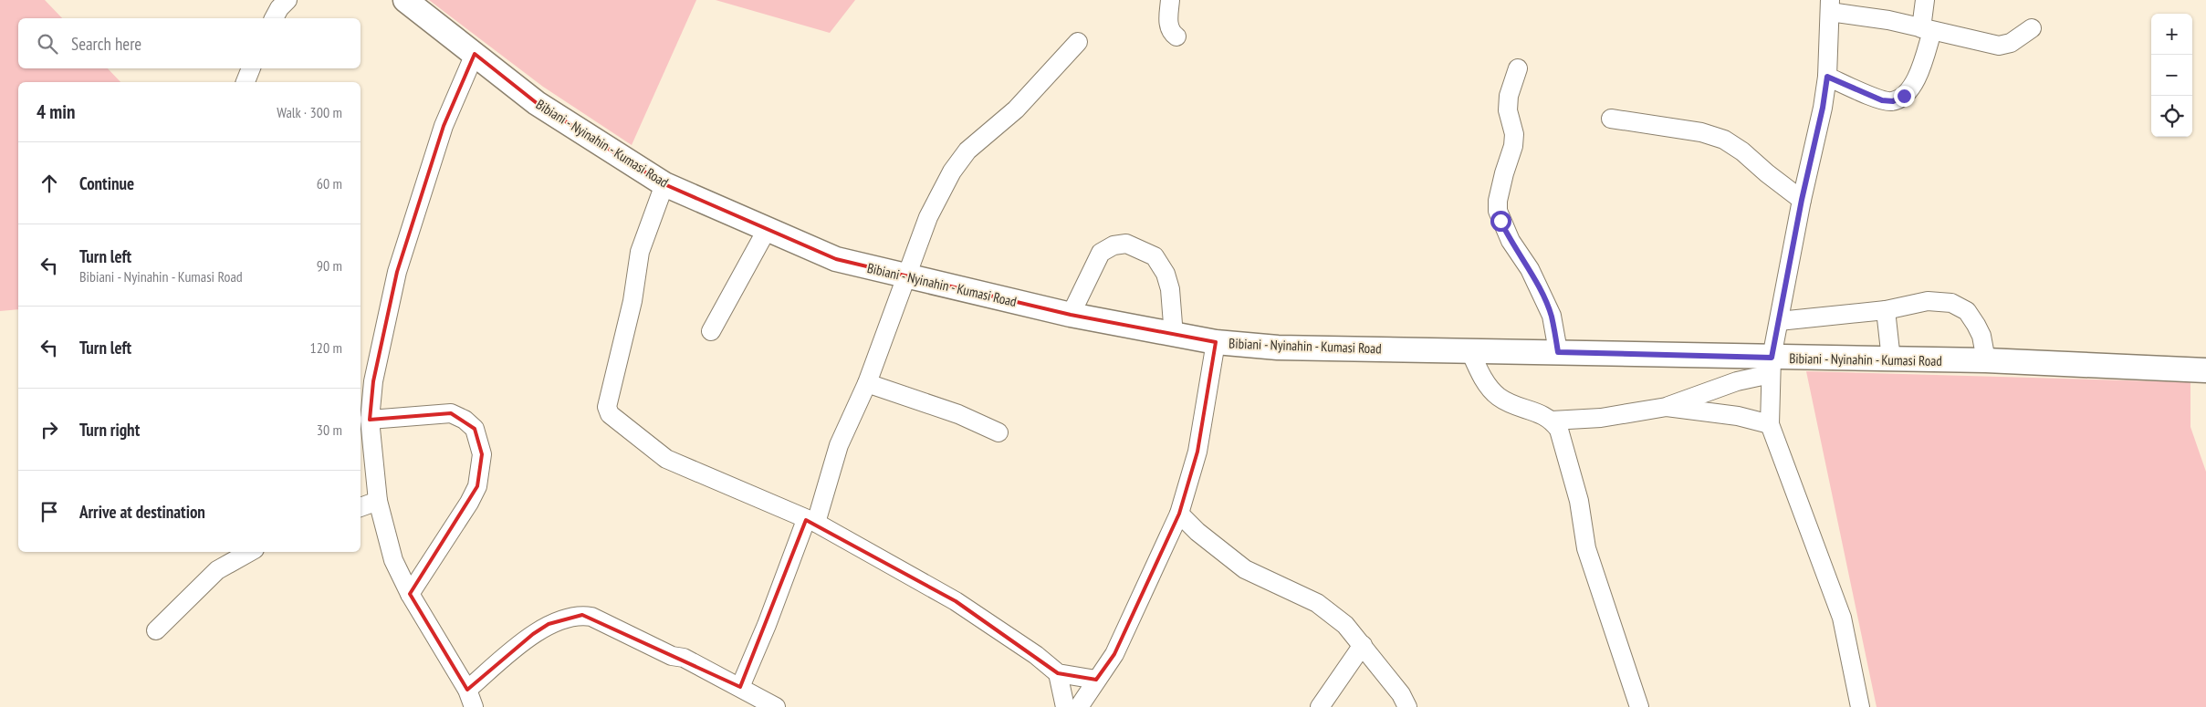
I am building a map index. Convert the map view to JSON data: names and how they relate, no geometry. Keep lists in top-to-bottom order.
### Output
{
  "streets": {
    "main road": ["Bibiani - Nyinahin - Kumasi Road"]
  },
  "page": {
    "map_buttons": ["+", "−"],
    "search": "Search here",
    "heading": ["4 min", "Walk · 300 m"],
    "list": [
      ["Continue", "60 m"],
      ["Turn left", "Bibiani - Nyinahin - Kumasi Road", "90 m"],
      ["Turn left", "120 m"],
      ["Turn right", "30 m"],
      "Arrive at destination"
    ]
  }
}
